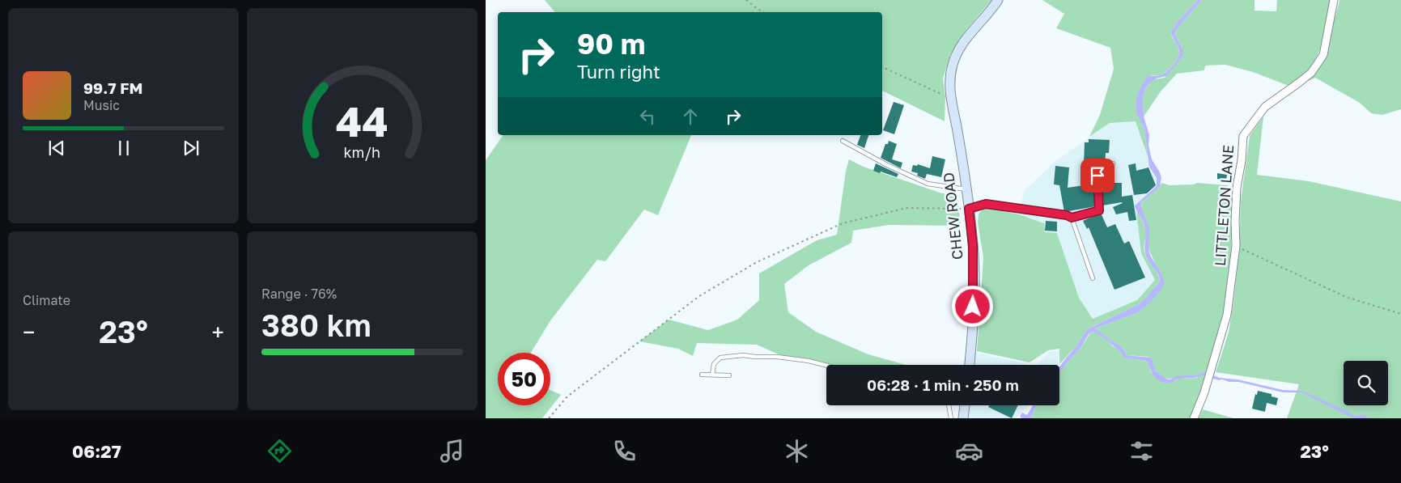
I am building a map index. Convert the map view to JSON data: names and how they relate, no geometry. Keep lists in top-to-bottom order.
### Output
{
  "streets": {
    "main road": ["CHEW ROAD"],
    "street": ["LITTLETON LANE"]
  },
  "page": {
    "turn": ["90 m", "Turn right"],
    "song": ["99.7 FM", "Music"],
    "tile": [
      "Climate",
      ["Range · 76%", "380 km"]
    ],
    "heat": ["−", "23°", "+"],
    "limit": "50",
    "trip": "06:28 · 1 min · 250 m",
    "tabs": ["06:27", "23°"],
    "gauge": ["44", "km/h"]
  }
}
